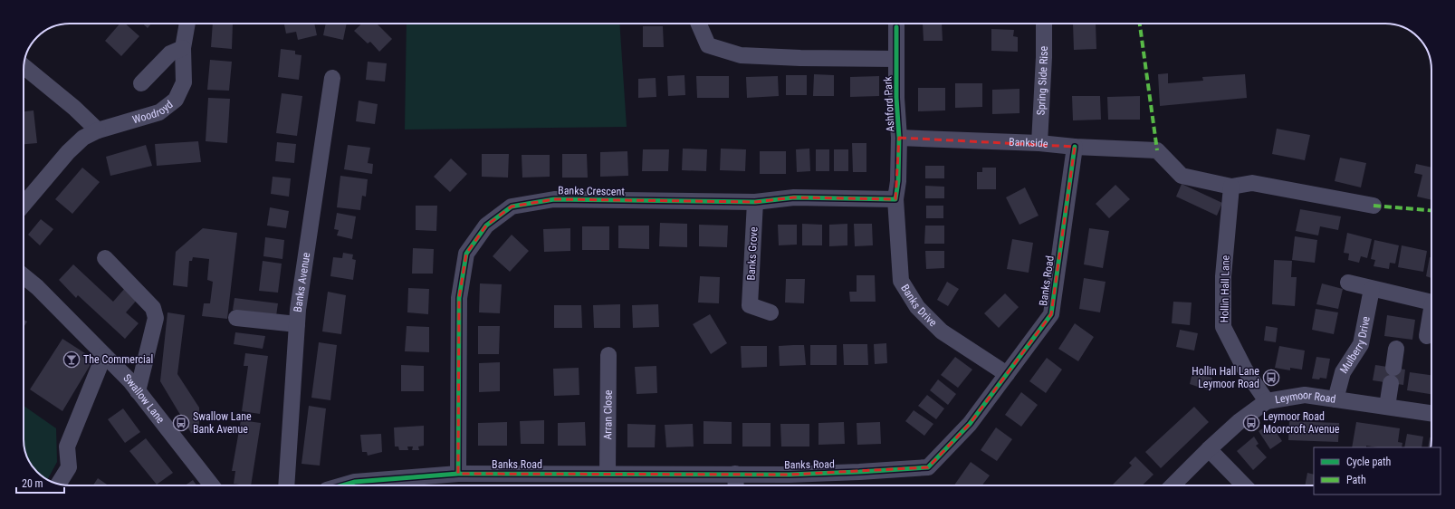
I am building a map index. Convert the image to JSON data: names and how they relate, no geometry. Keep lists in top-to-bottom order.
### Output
{
  "streets": {
    "street": [
      "Spring Side Rise",
      "Ashford Park",
      "Woodroyd",
      "Bankside",
      "Banks Crescent",
      "Banks Grove",
      "Banks Road",
      "Banks Avenue",
      "Hollin Hall Lane",
      "Banks Drive",
      "Mulberry Drive",
      "Swallow Lane",
      "Leymoor Road",
      "Arran Close"
    ]
  },
  "crossings": [
    ["Spring Side Rise", "Bankside"],
    ["Ashford Park", "Bankside"],
    ["Ashford Park", "Banks Crescent"],
    ["Ashford Park", "Banks Drive"],
    ["Bankside", "Banks Road"],
    ["Bankside", "Hollin Hall Lane"],
    ["Banks Crescent", "Banks Grove"],
    ["Banks Crescent", "Banks Road"],
    ["Banks Crescent", "Banks Drive"],
    ["Banks Road", "Banks Drive"],
    ["Banks Road", "Arran Close"],
    ["Hollin Hall Lane", "Leymoor Road"],
    ["Mulberry Drive", "Leymoor Road"]
  ],
  "places": {
    "bar": ["The Commercial"],
    "bus stop": ["Hollin Hall Lane Leymoor Road", "Swallow Lane Bank Avenue", "Leymoor Road Moorcroft Avenue"]
  },
  "legend": ["Cycle path", "Path"],
  "scale_bar": "20 m"
}
